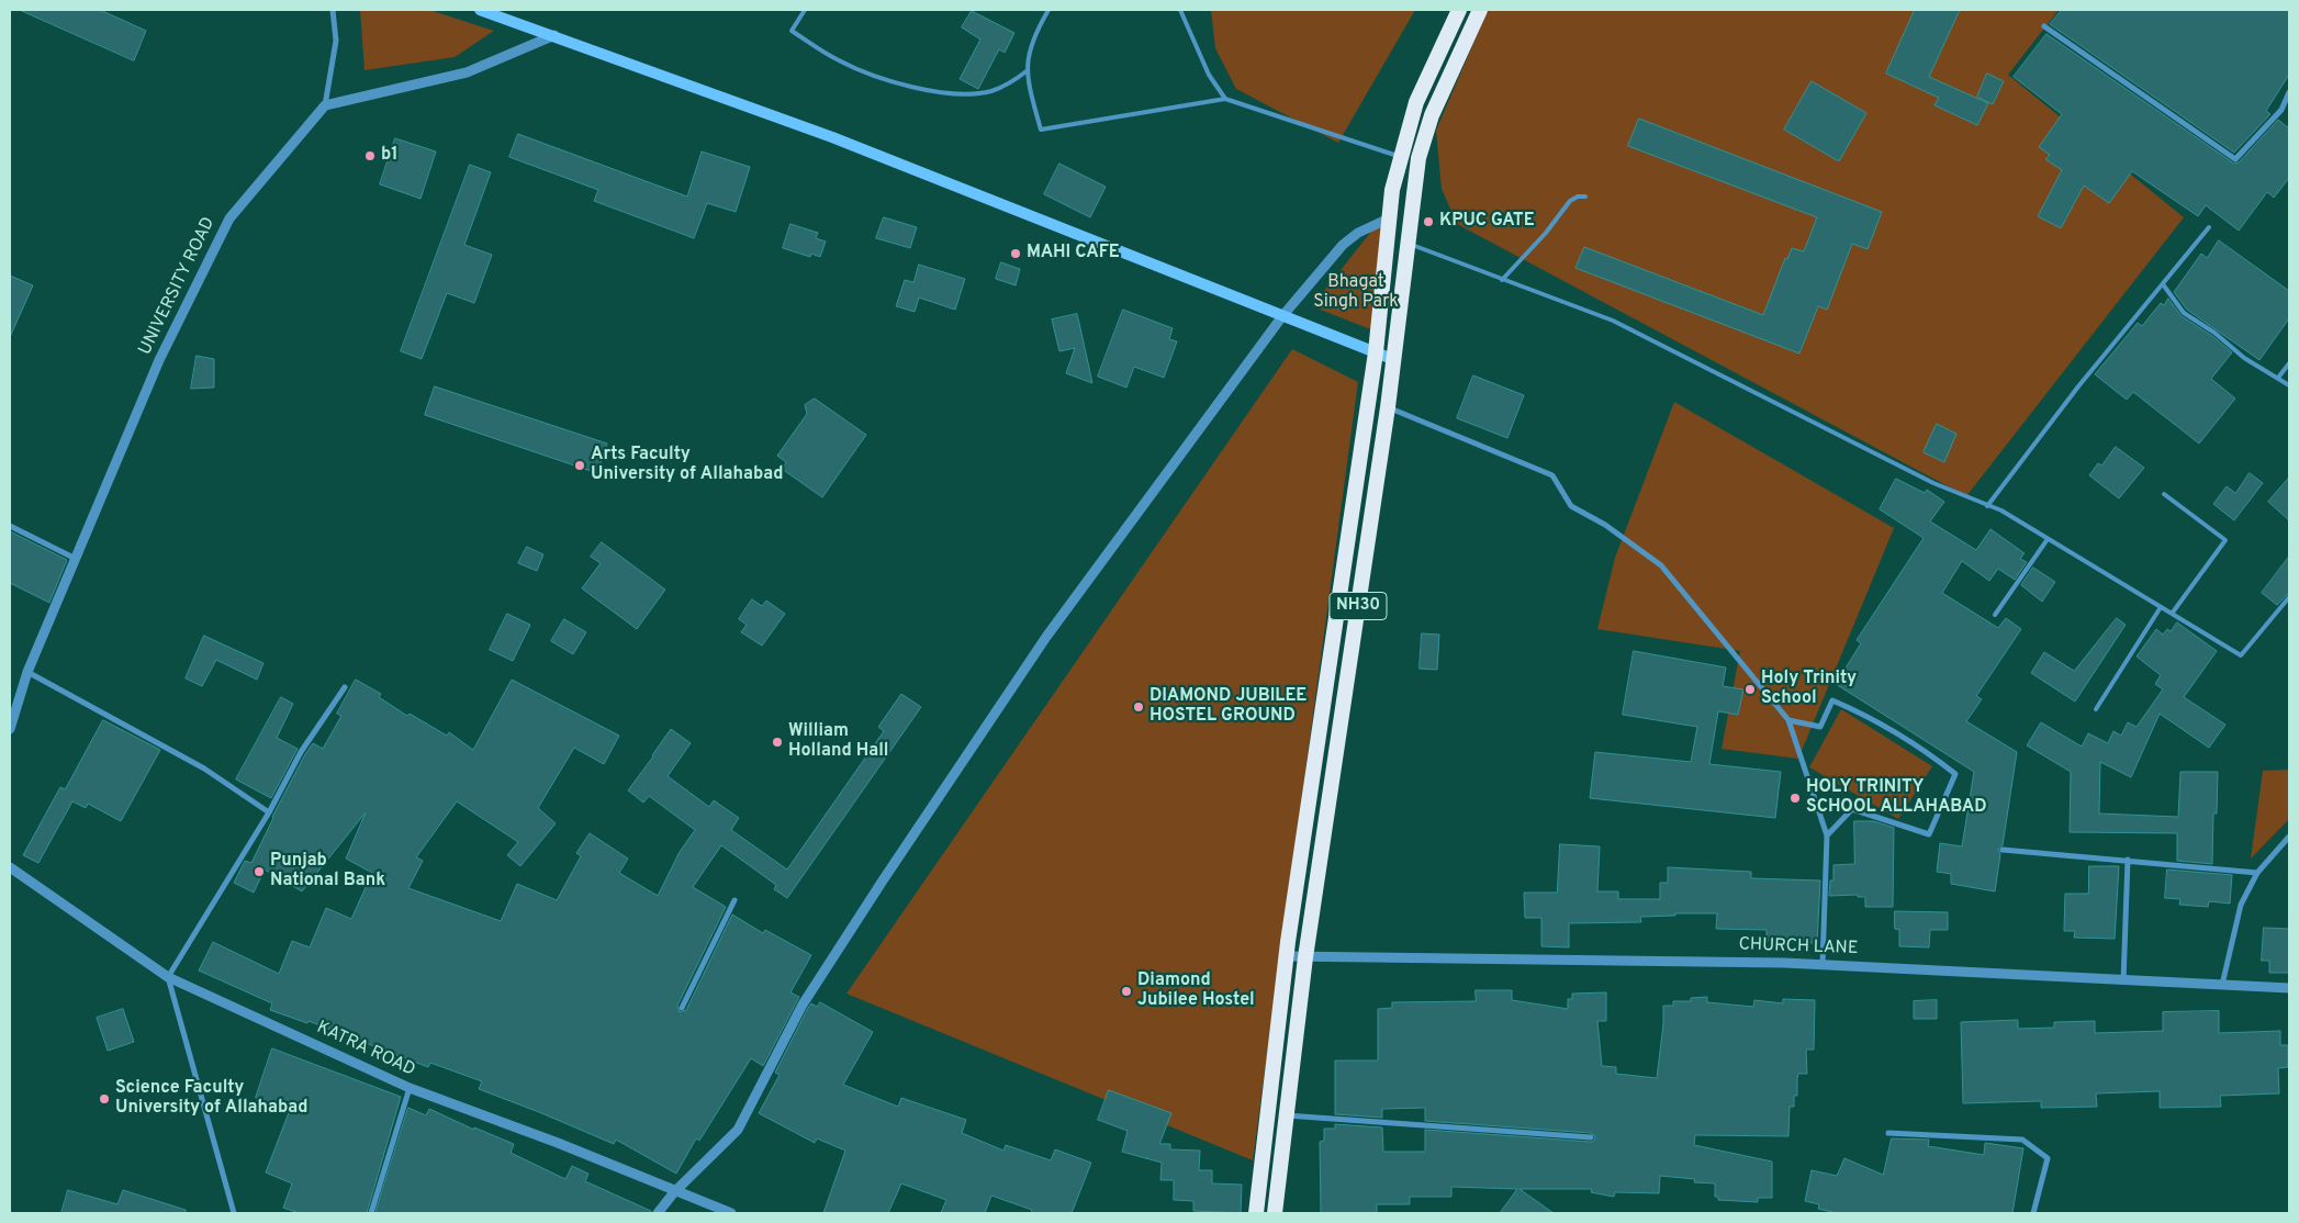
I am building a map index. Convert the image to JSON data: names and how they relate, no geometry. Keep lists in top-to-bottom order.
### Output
{
  "streets": {
    "highway": ["NH30"],
    "street": ["UNIVERSITY ROAD", "CHURCH LANE", "KATRA ROAD"]
  },
  "crossings": [
    ["NH30", "CHURCH LANE"]
  ],
  "parks": ["Bhagat Singh Park"],
  "places": [
    "b1",
    "KPUC GATE",
    "MAHI CAFE",
    "Arts Faculty University of Allahabad",
    "Holy Trinity School",
    "DIAMOND JUBILEE HOSTEL GROUND",
    "William Holland Hall",
    "HOLY TRINITY SCHOOL ALLAHABAD",
    "Punjab National Bank",
    "Diamond Jubilee Hostel",
    "Science Faculty University of Allahabad"
  ]
}
